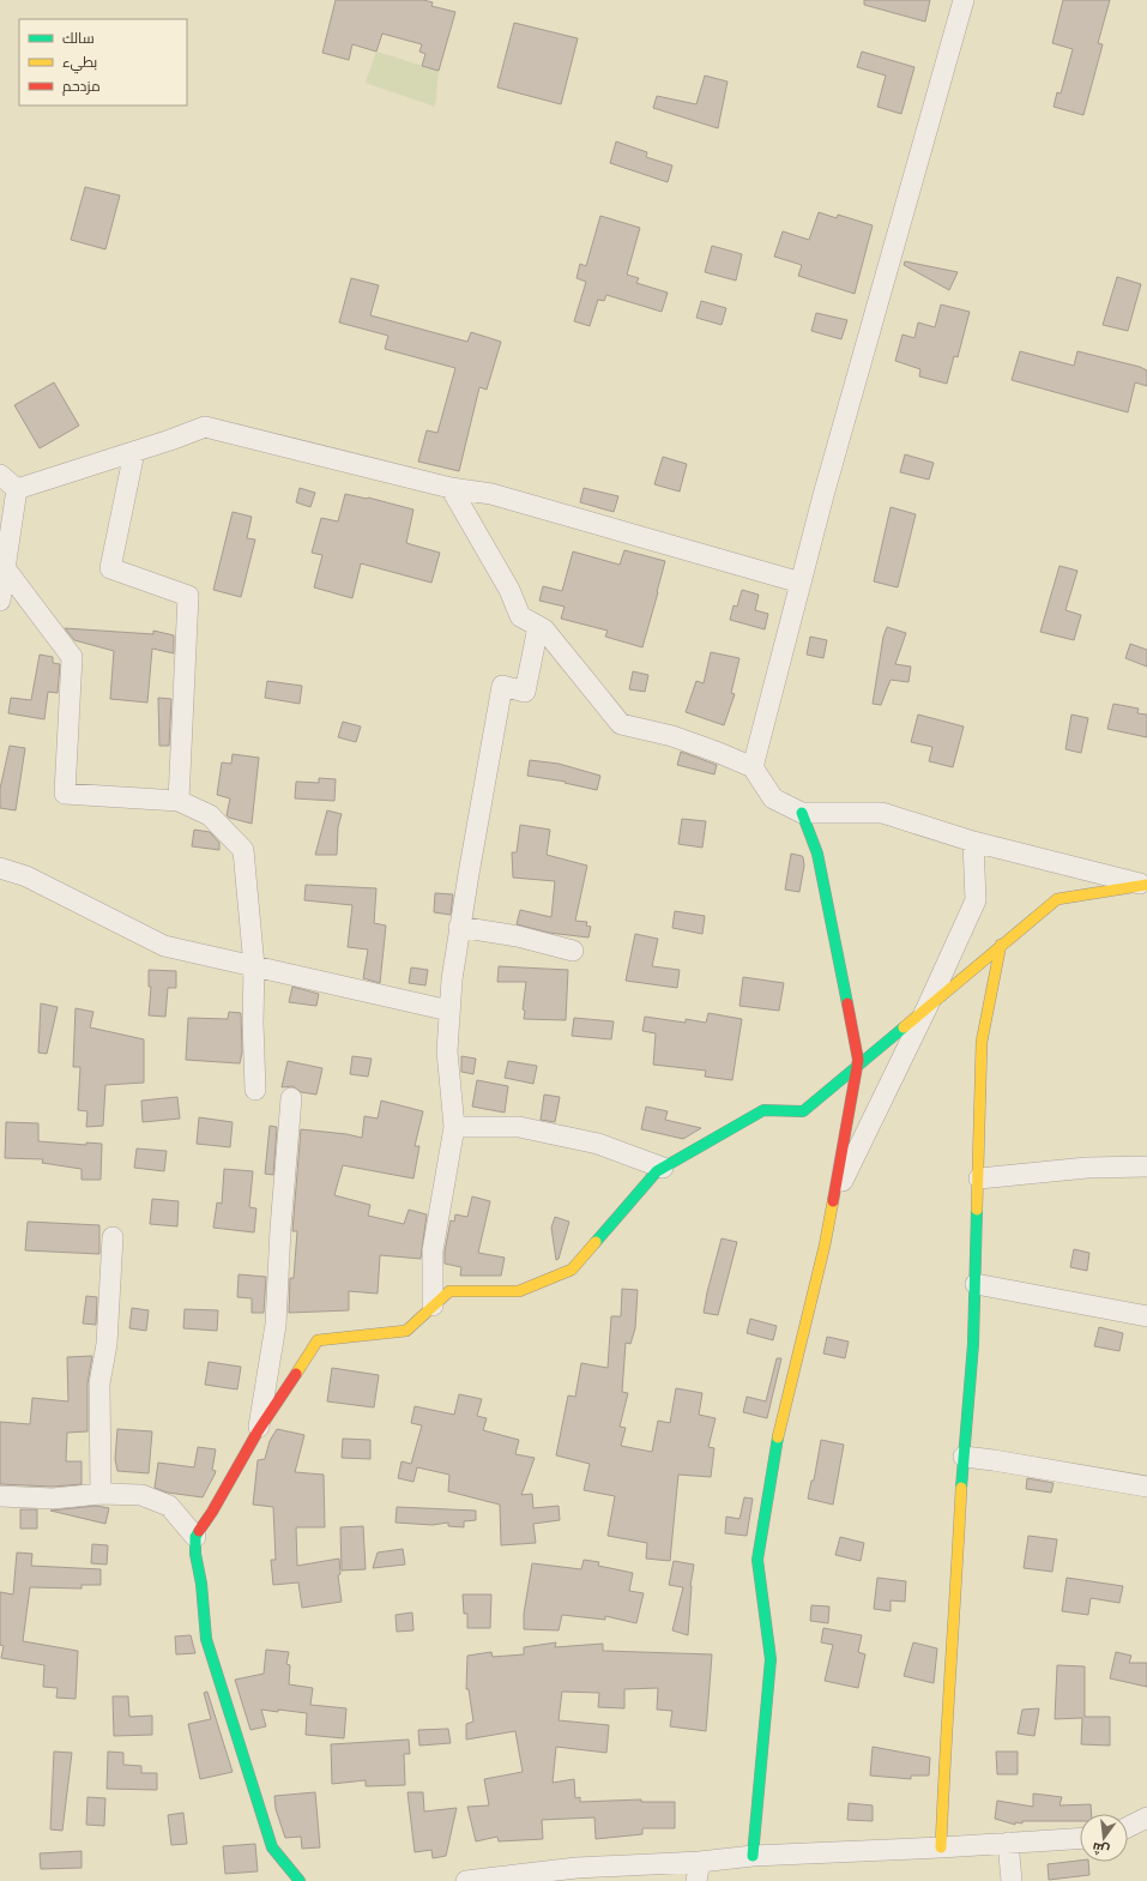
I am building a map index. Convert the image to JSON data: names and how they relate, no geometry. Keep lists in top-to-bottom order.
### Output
{
  "legend": ["سالك", "بطيء", "مزدحم"],
  "north": "bottom"
}
